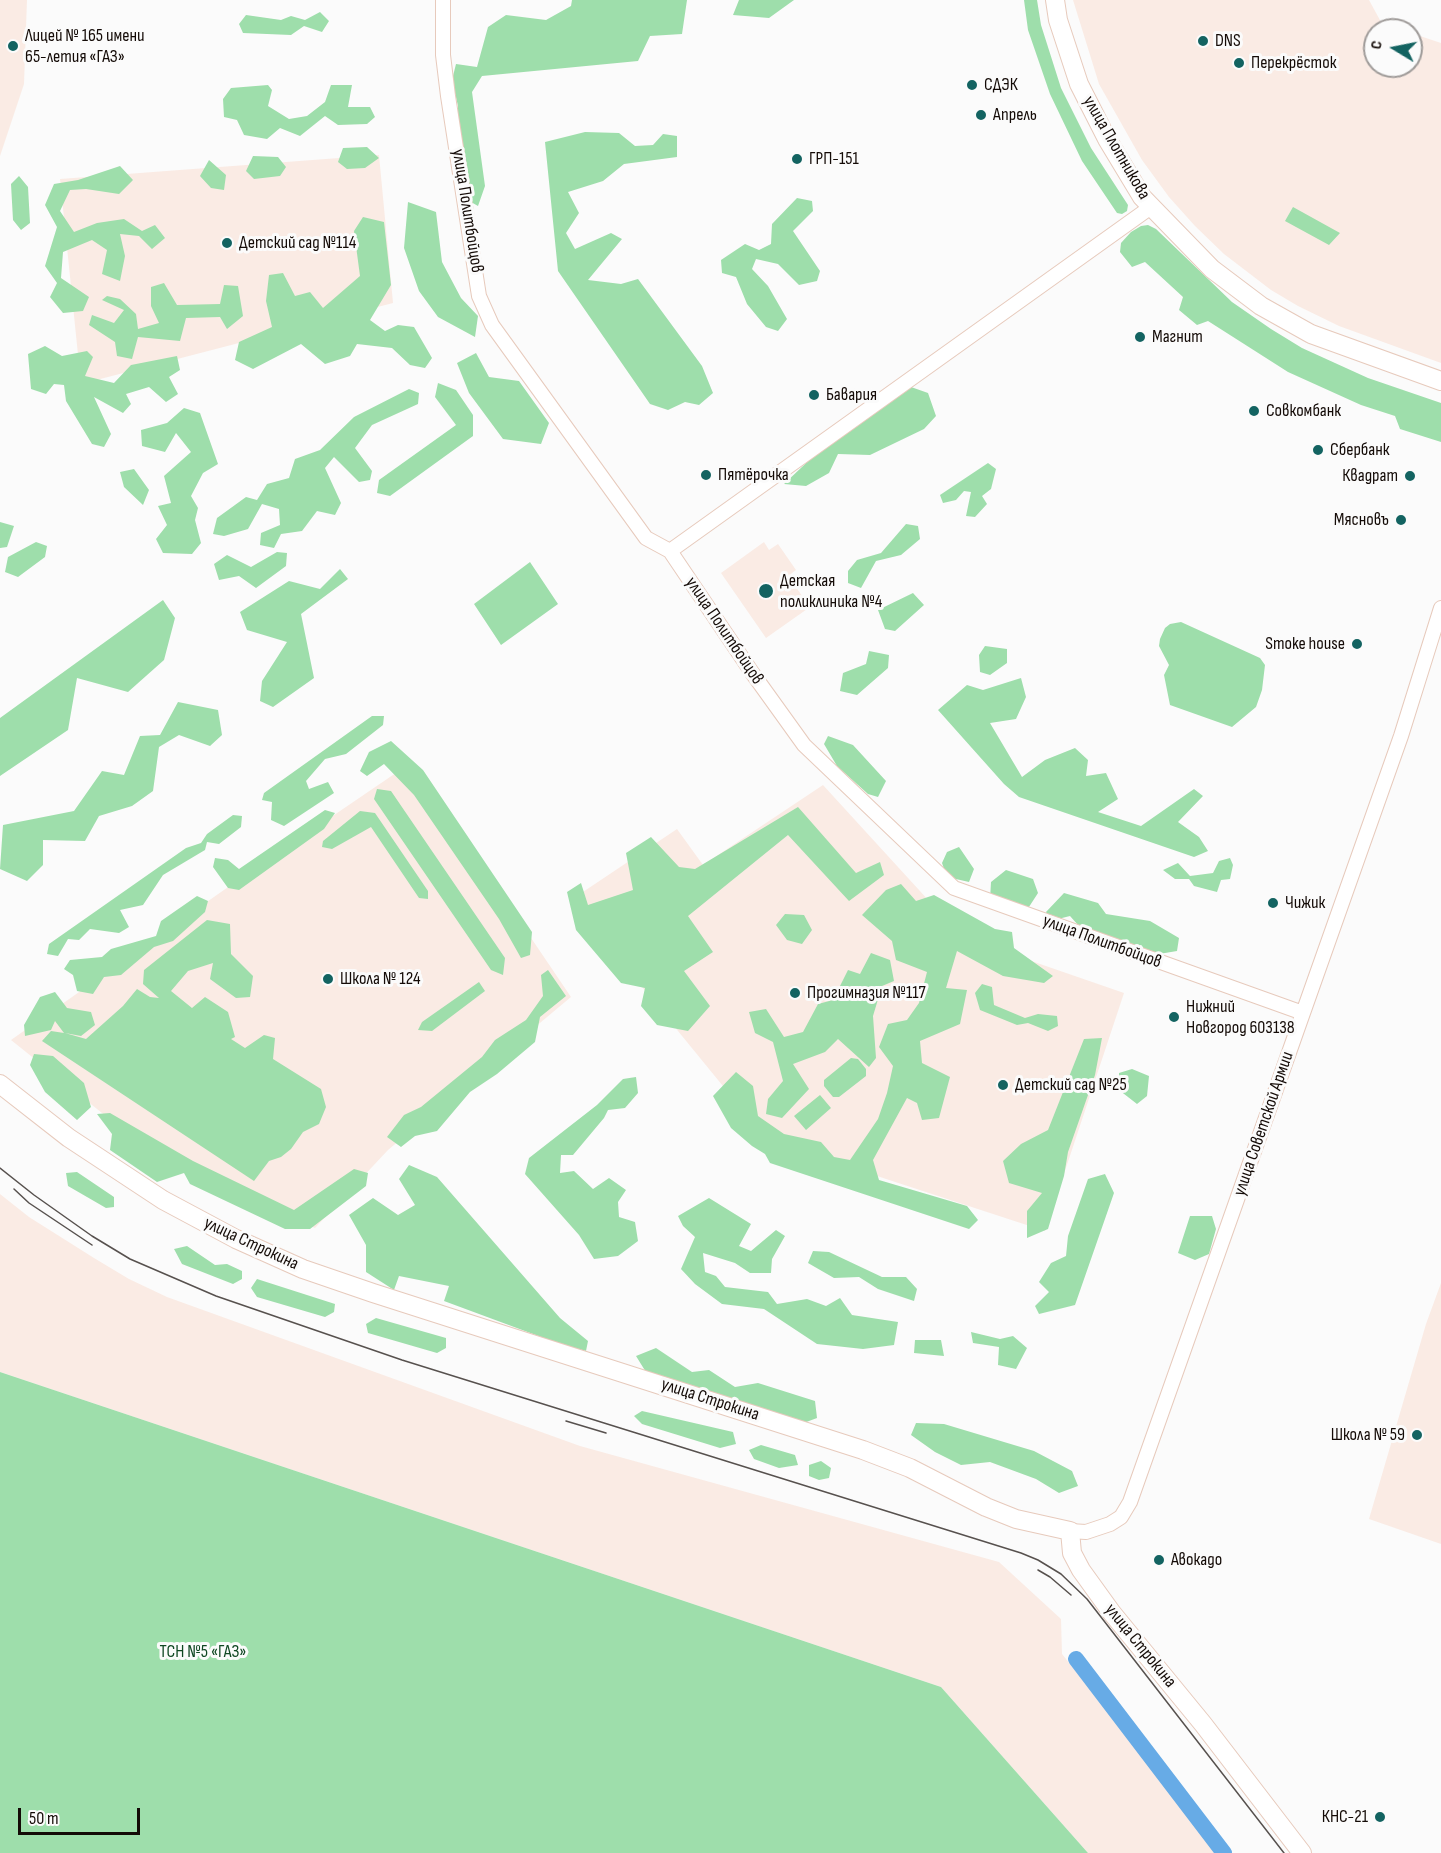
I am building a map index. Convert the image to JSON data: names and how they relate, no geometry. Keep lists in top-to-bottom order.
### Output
{
  "streets": {
    "street": [
      "улица Плотникова",
      "улица Политбойцов",
      "улица Советской Армии",
      "улица Строкина"
    ]
  },
  "crossings": [
    ["улица Политбойцов", "улица Советской Армии"],
    ["улица Советской Армии", "улица Строкина"]
  ],
  "parks": ["ТСН №5 «ГАЗ»"],
  "places": [
    "DNS",
    "Лицей № 165 имени 65-летия «ГАЗ»",
    "Перекрёсток",
    "СДЭК",
    "Апрель",
    "ГРП-151",
    "Детский сад №114",
    "Магнит",
    "Бавария",
    "Совкомбанк",
    "Сбербанк",
    "Пятёрочка",
    "Квадрат",
    "Мясновъ",
    "Детская поликлиника №4",
    "Smoke house",
    "Чижик",
    "Школа № 124",
    "Прогимназия №117",
    "Нижний Новгород 603138",
    "Детский сад №25",
    "Школа № 59",
    "Авокадо",
    "КНС-21"
  ],
  "scale_bar": "50 m",
  "north": "left"
}
